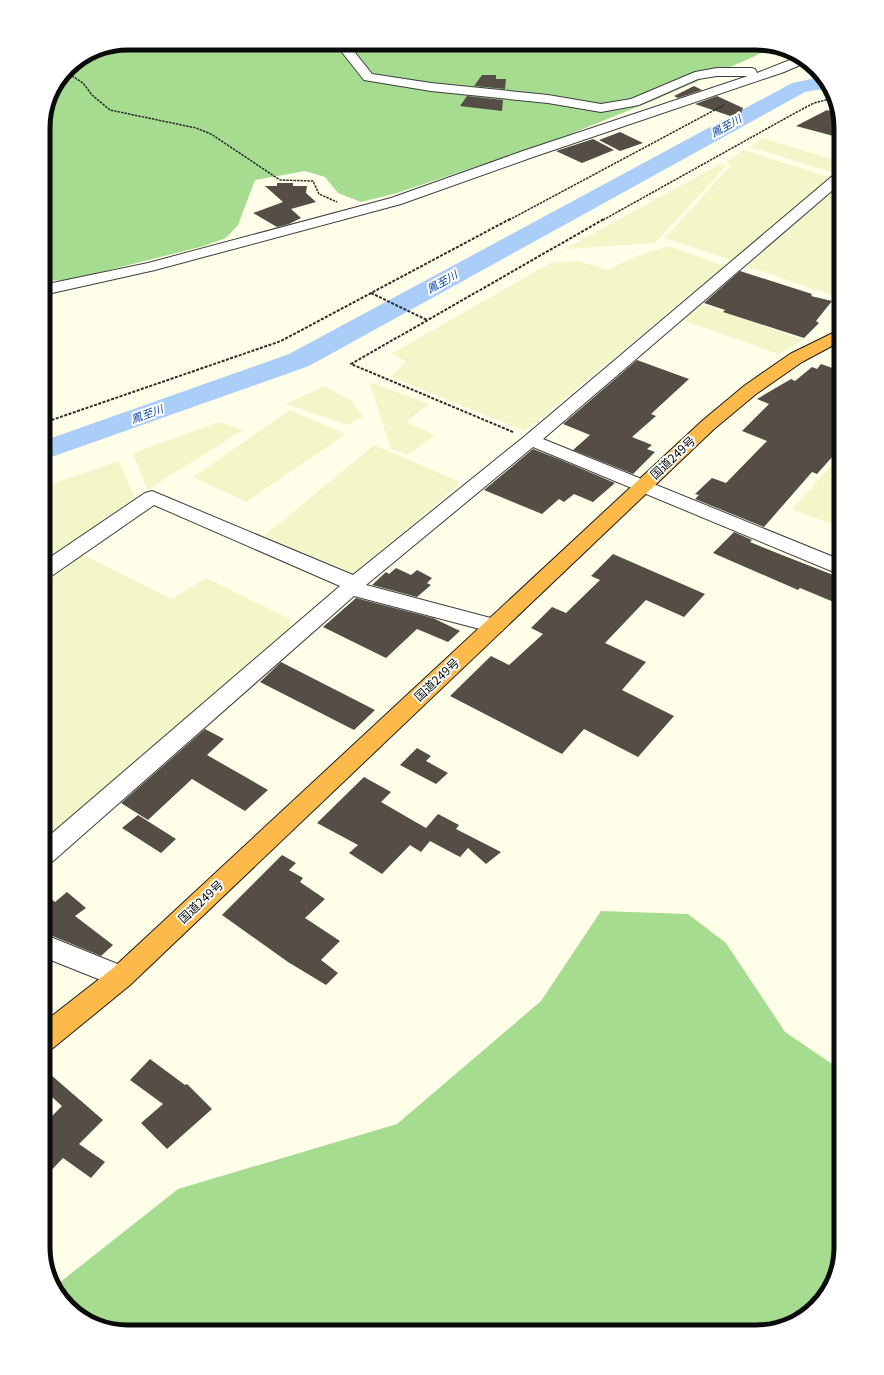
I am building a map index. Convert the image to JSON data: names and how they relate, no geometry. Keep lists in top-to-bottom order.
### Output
{
  "streets": {
    "highway": ["国道249号"]
  },
  "water": ["鳳至川"]
}
